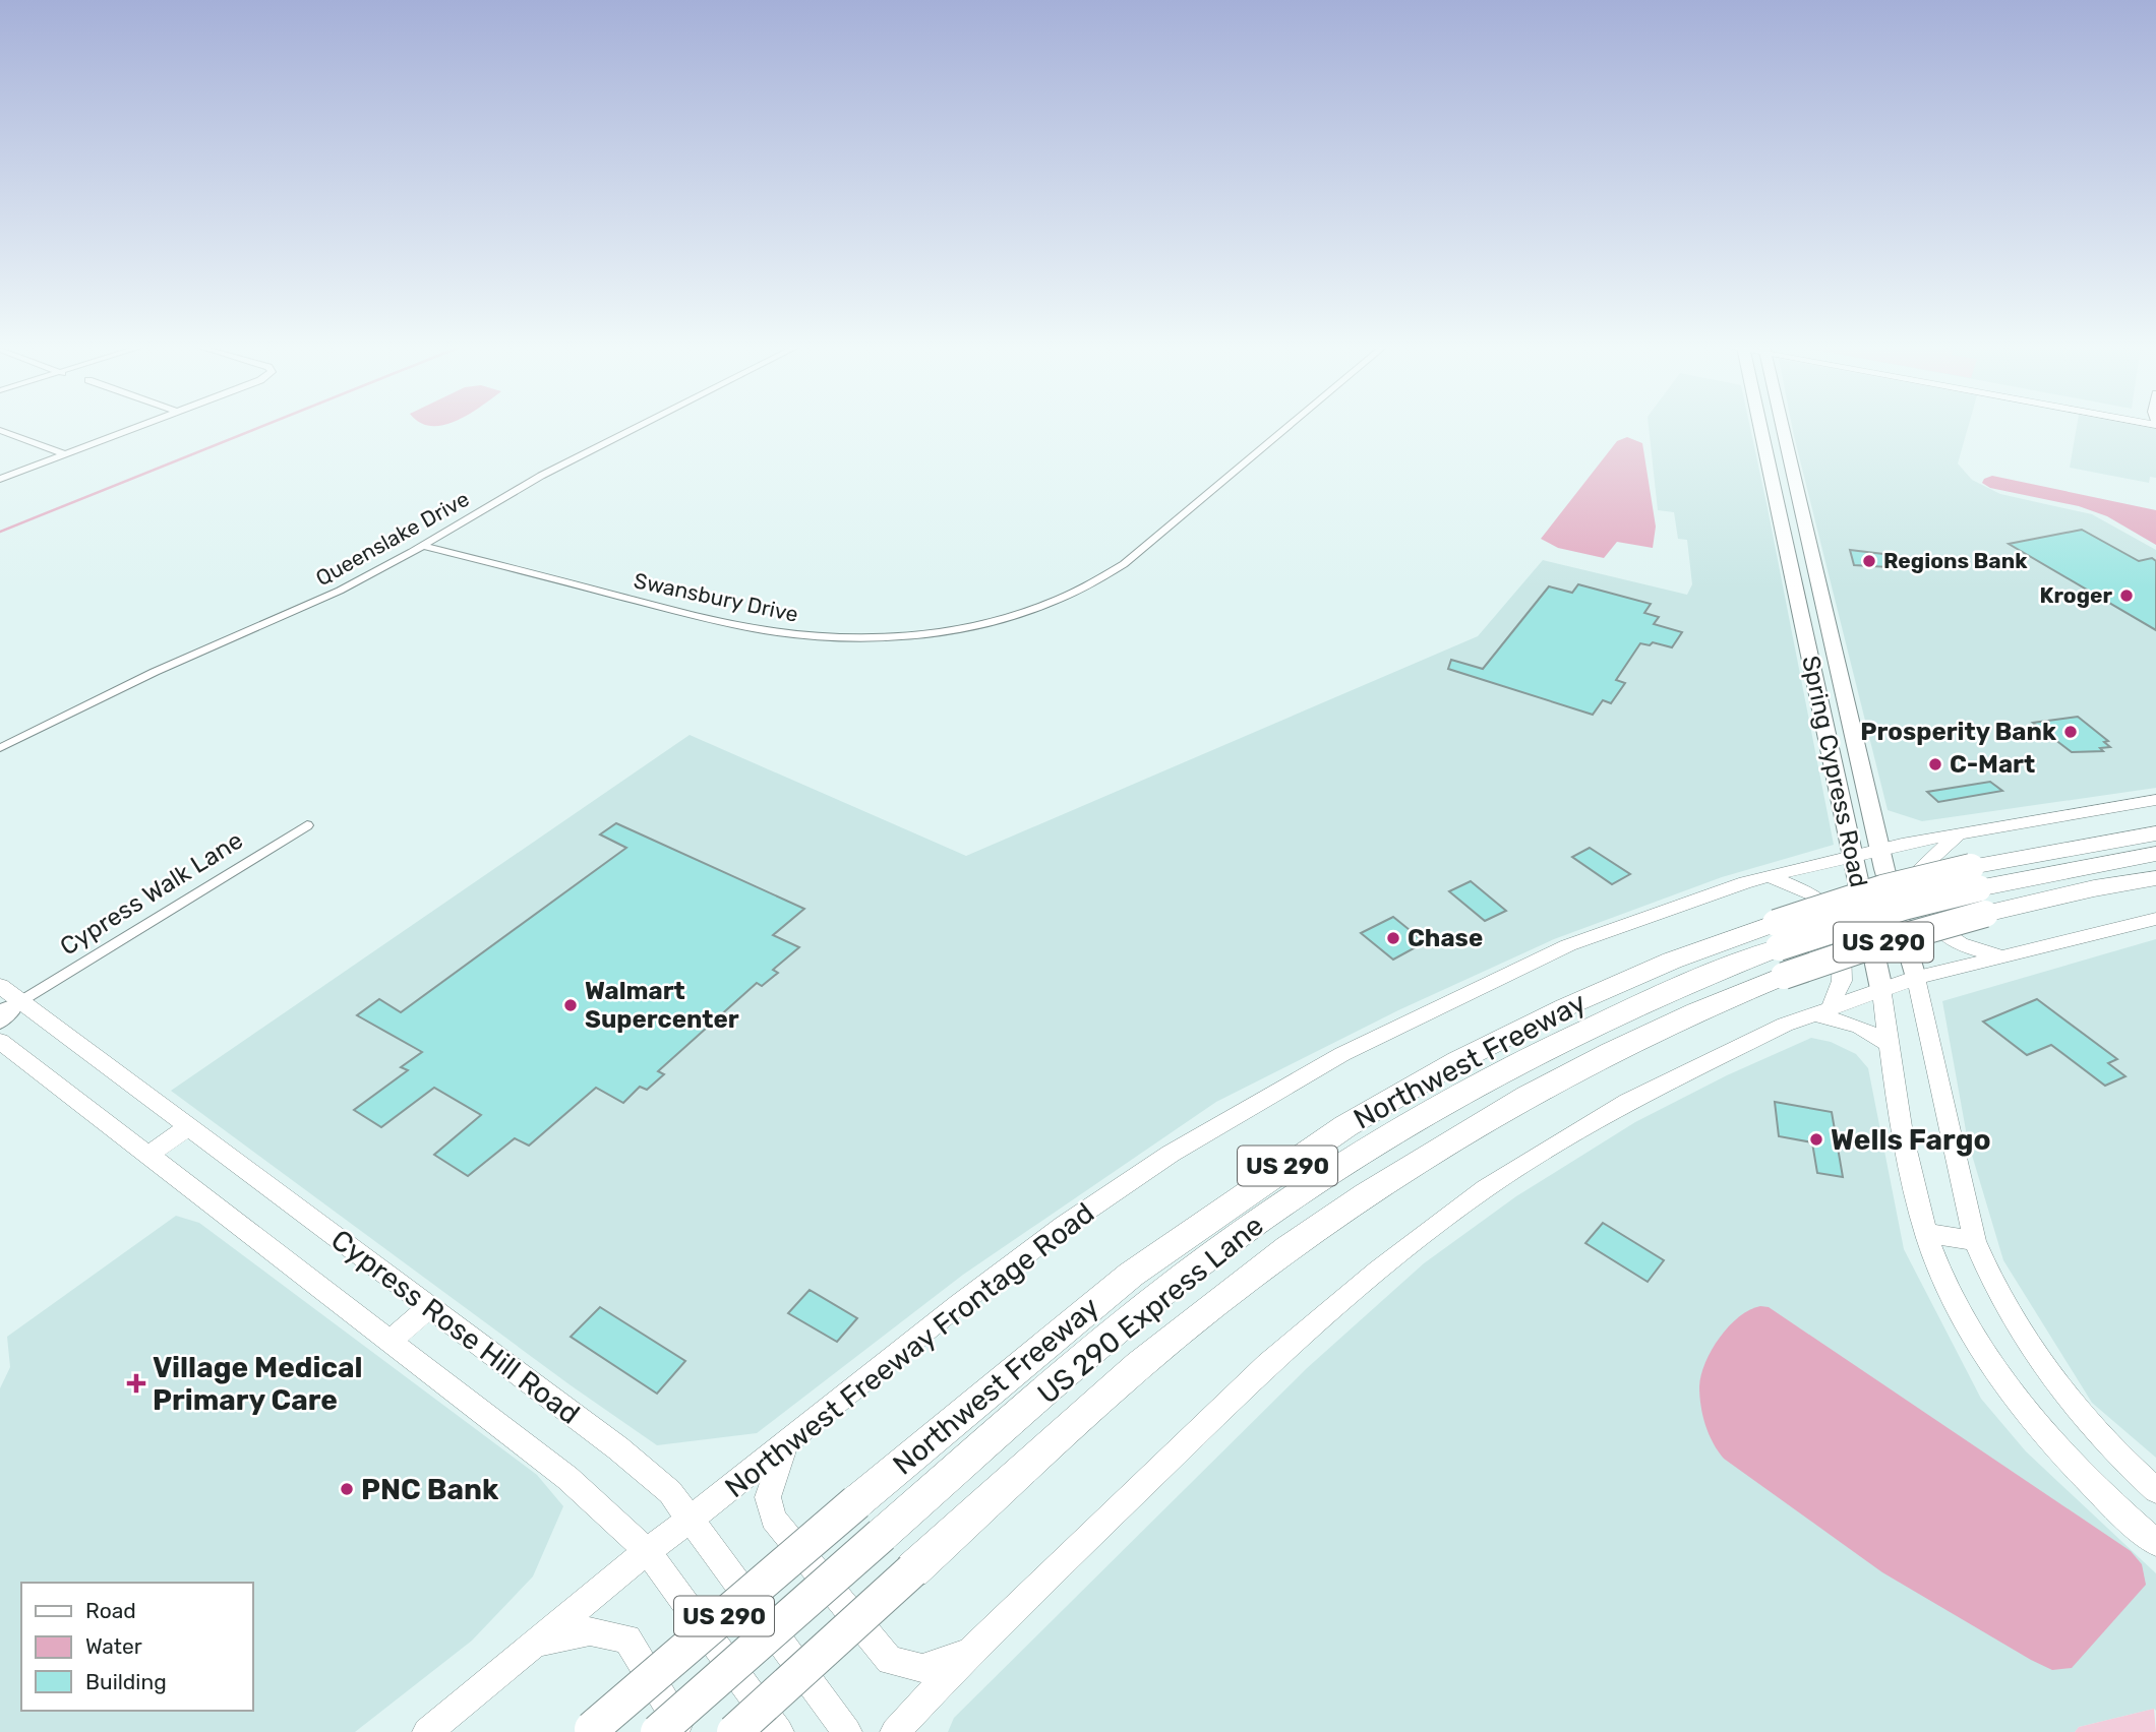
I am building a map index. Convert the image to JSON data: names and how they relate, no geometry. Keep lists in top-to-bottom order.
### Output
{
  "streets": {
    "highway": ["US 290", "Northwest Freeway", "US 290 Express Lane"],
    "main road": ["Spring Cypress Road", "Cypress Rose Hill Road", "Northwest Freeway Frontage Road"],
    "street": ["Queenslake Drive", "Swansbury Drive", "Cypress Walk Lane"]
  },
  "crossings": [
    ["Queenslake Drive", "Swansbury Drive"],
    ["Spring Cypress Road", "Northwest Freeway Frontage Road"],
    ["Cypress Walk Lane", "Cypress Rose Hill Road"],
    ["Northwest Freeway", "US 290 Express Lane"],
    ["Cypress Rose Hill Road", "Northwest Freeway Frontage Road"]
  ],
  "places": {
    "other": [
      "Regions Bank",
      "Kroger",
      "Prosperity Bank",
      "C-Mart",
      "Chase",
      "Walmart Supercenter",
      "Wells Fargo",
      "PNC Bank"
    ],
    "health": ["Village Medical Primary Care"]
  },
  "legend": ["Road", "Water", "Building"]
}
